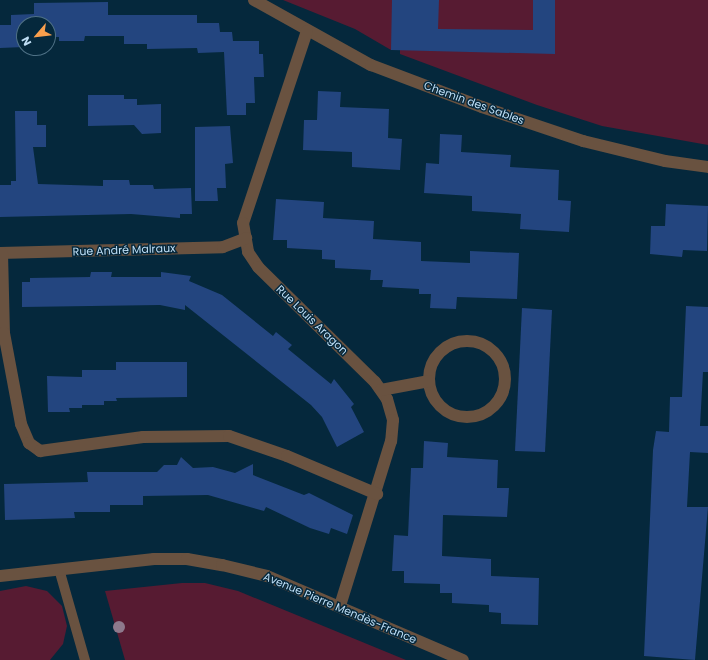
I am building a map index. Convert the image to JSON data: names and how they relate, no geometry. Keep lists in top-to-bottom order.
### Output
{
  "streets": {
    "street": [
      "Chemin des Sables",
      "Rue André Malraux",
      "Rue Louis Aragon",
      "Avenue Pierre Mendès-France"
    ]
  },
  "crossings": [
    ["Chemin des Sables", "Rue Louis Aragon"],
    ["Rue André Malraux", "Rue Louis Aragon"],
    ["Rue Louis Aragon", "Avenue Pierre Mendès-France"]
  ],
  "north": "bottom left"
}
